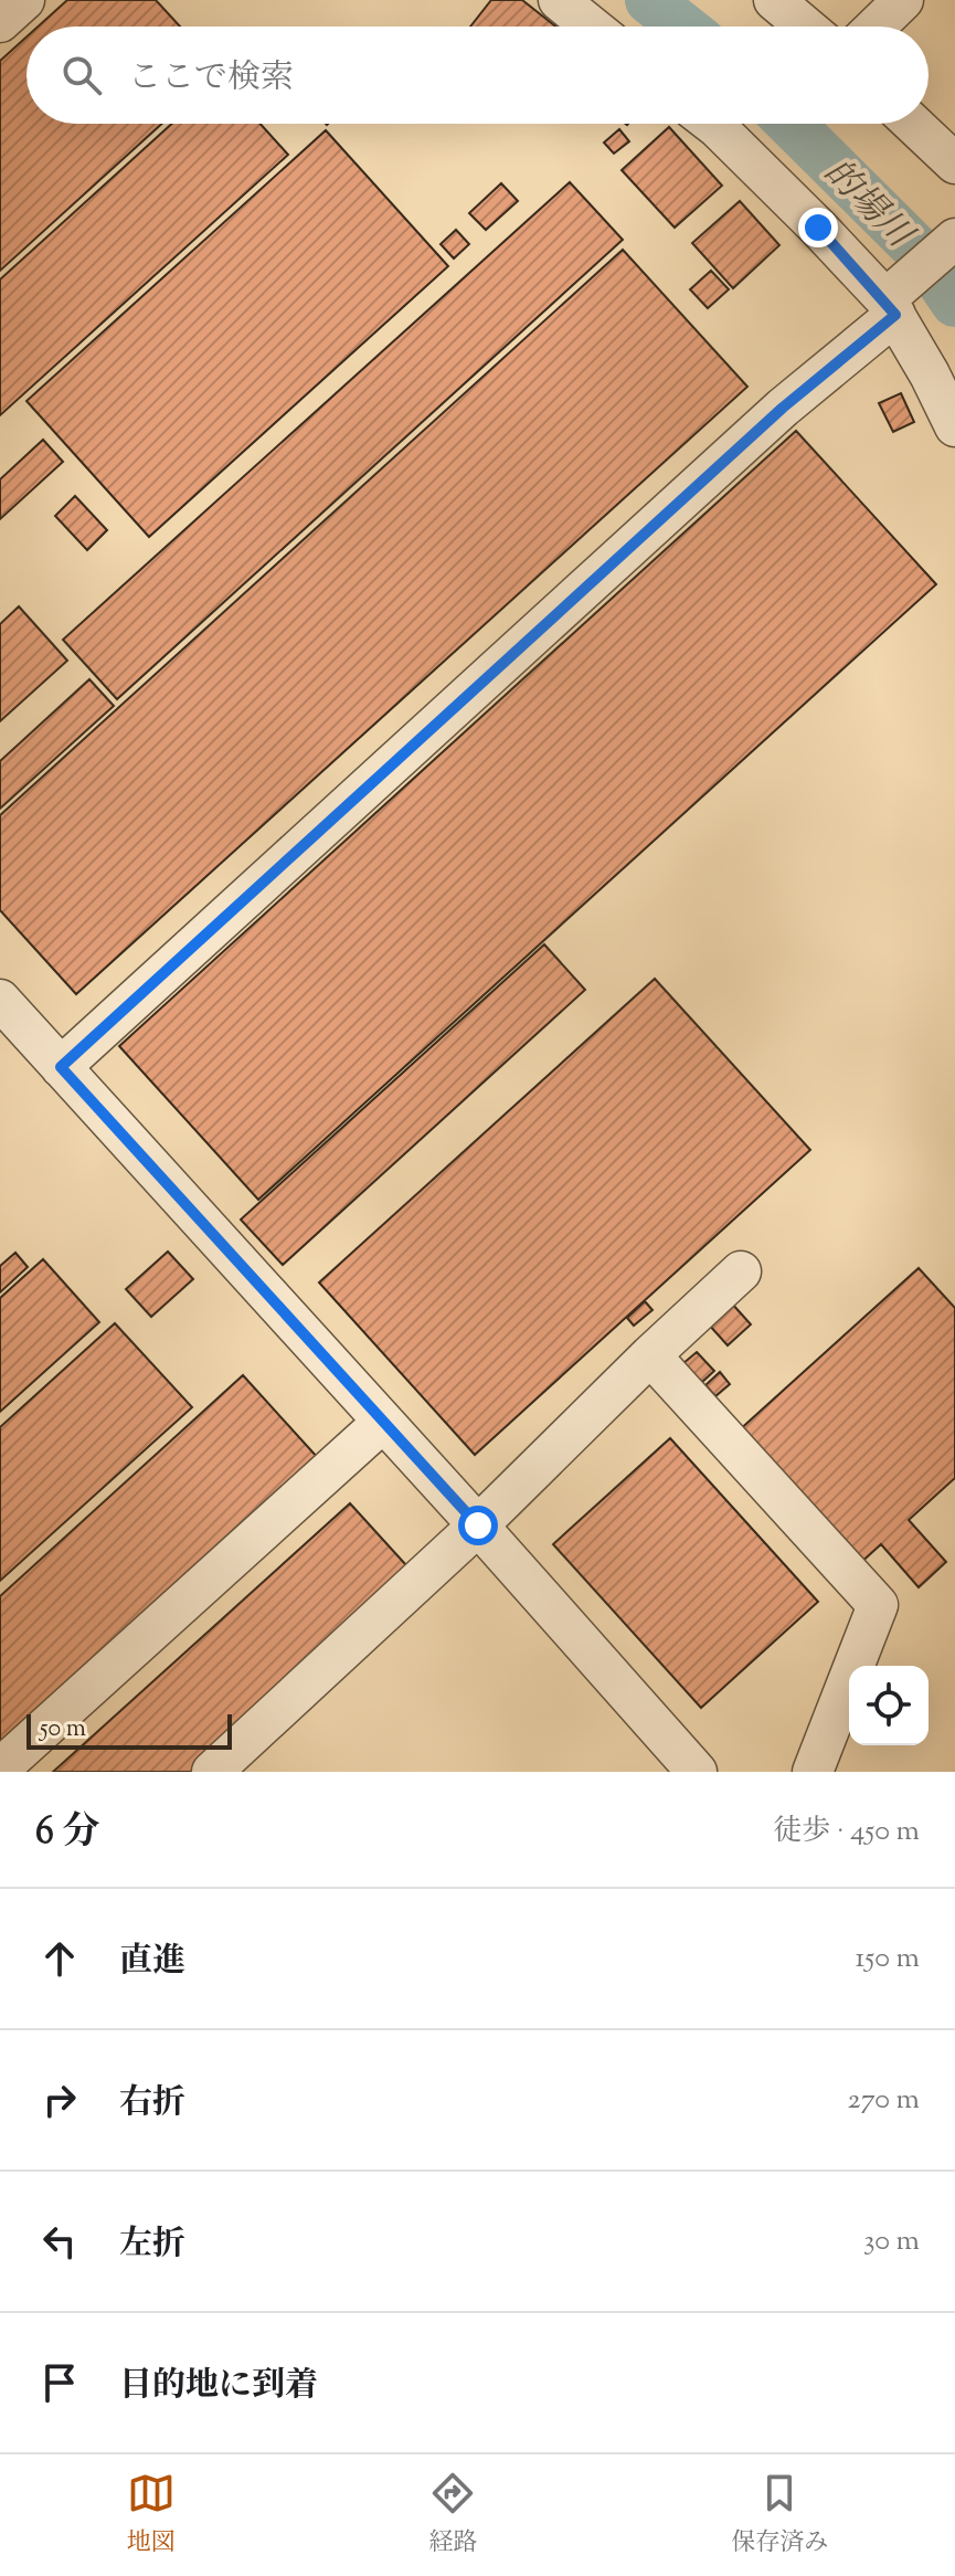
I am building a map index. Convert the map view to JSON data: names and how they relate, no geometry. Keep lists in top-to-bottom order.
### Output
{
  "water": ["的場川"],
  "scale_bar": "50 m",
  "page": {
    "search": "ここで検索",
    "scale": "50 m",
    "heading": ["6 分", "徒歩 · 450 m"],
    "list": [
      ["直進", "150 m"],
      ["右折", "270 m"],
      ["左折", "30 m"],
      "目的地に到着"
    ],
    "nav": ["地図", "経路", "保存済み"]
  }
}
